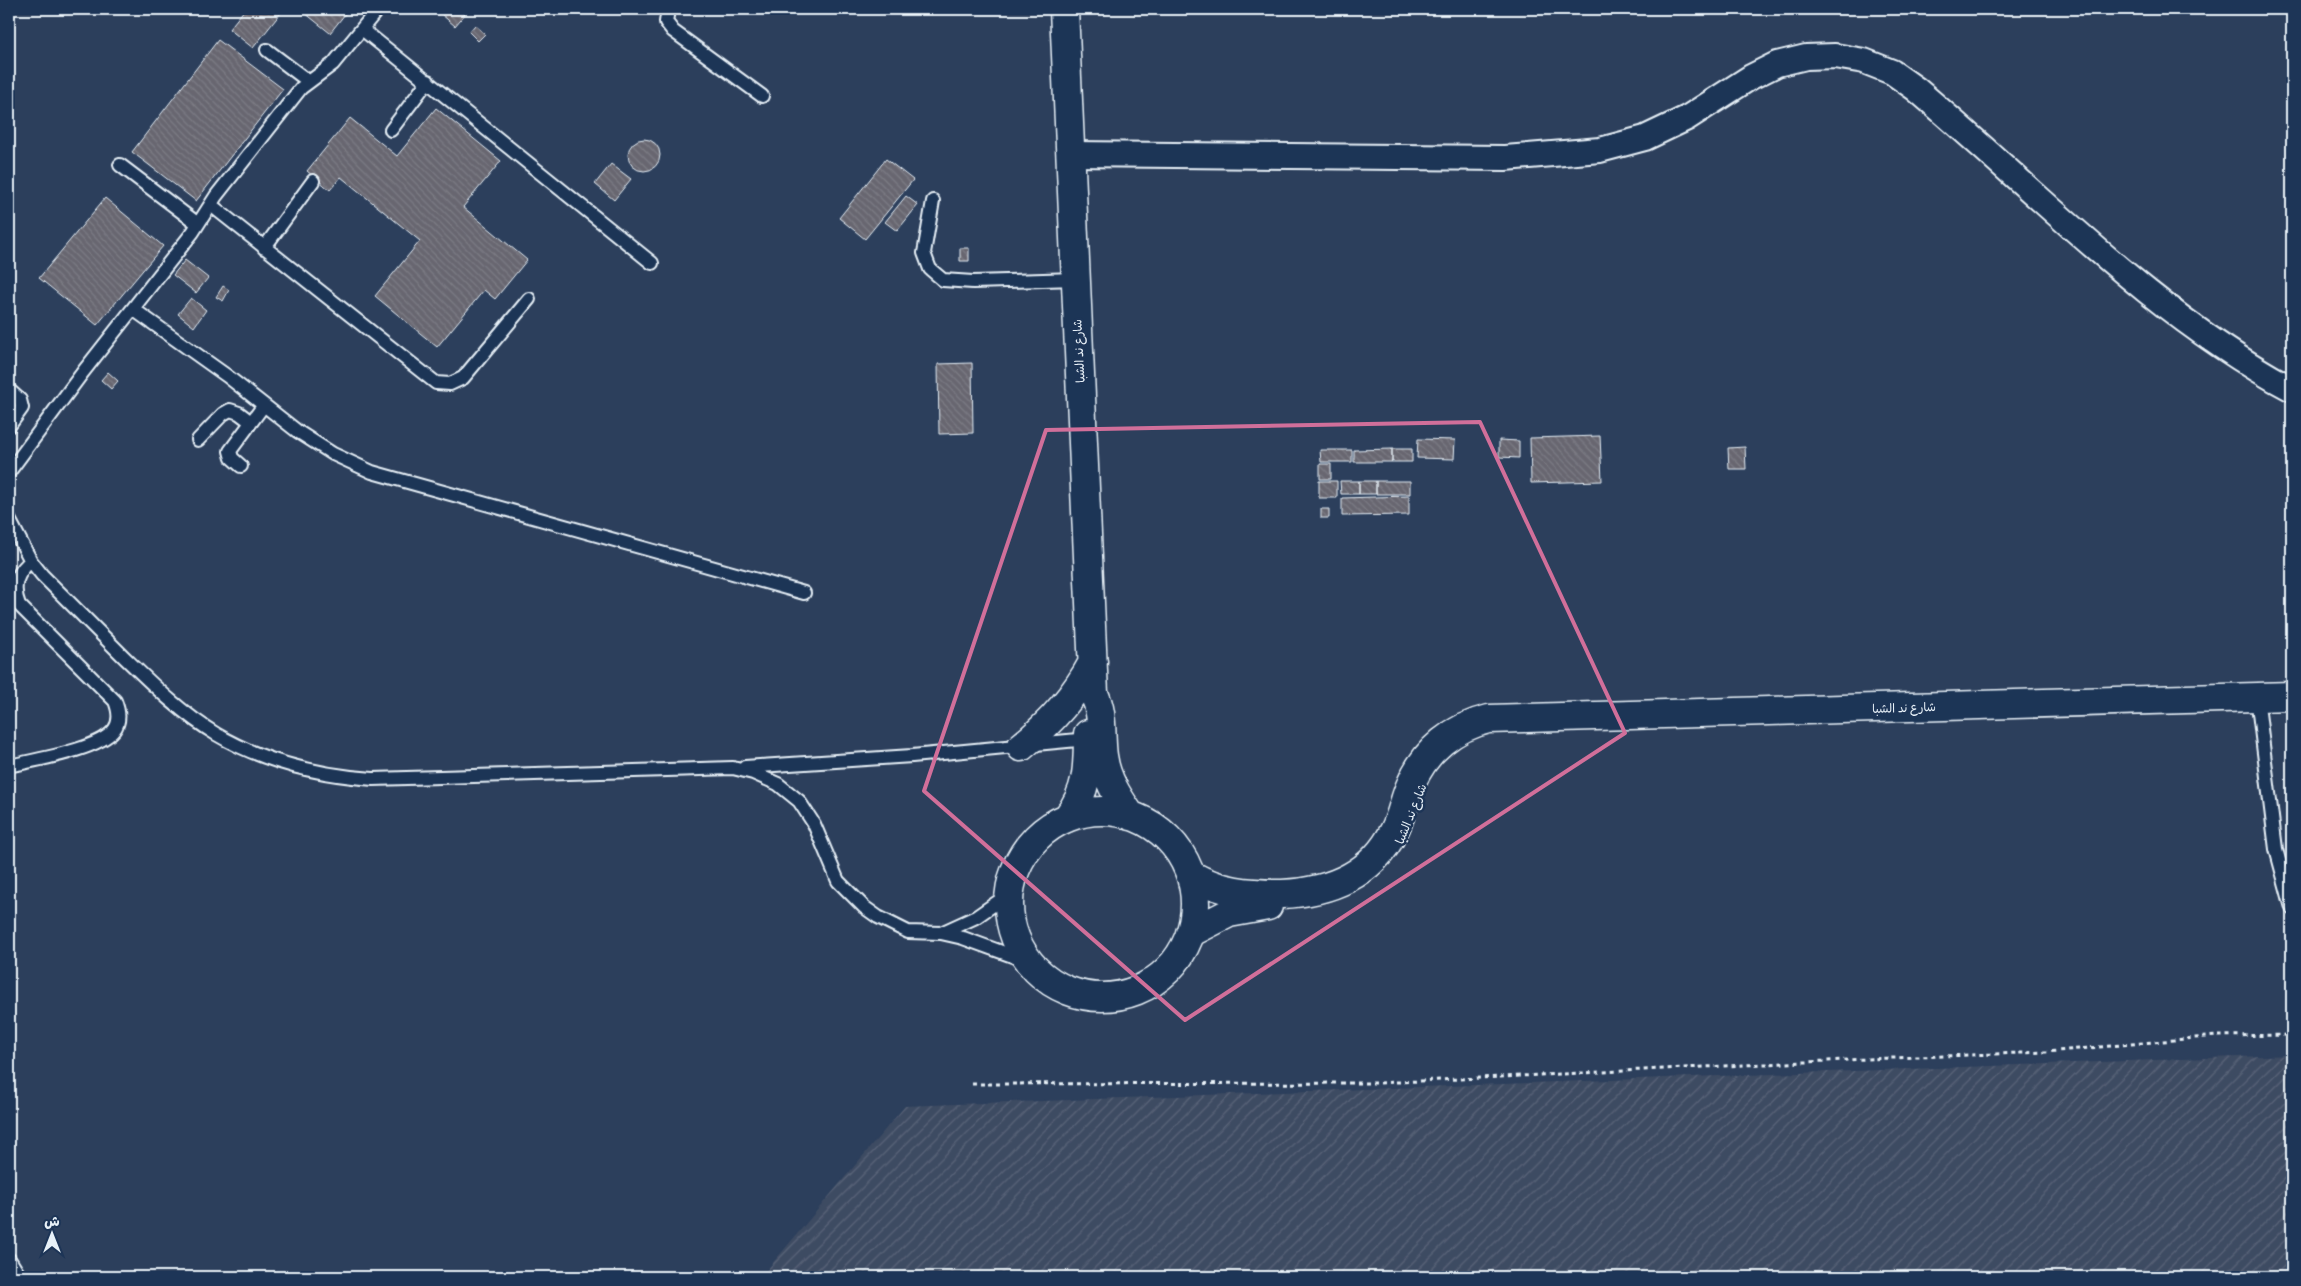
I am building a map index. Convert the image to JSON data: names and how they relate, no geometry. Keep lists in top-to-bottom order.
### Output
{
  "streets": {
    "main road": ["شارع ند الشبا"]
  },
  "north": "top"
}
